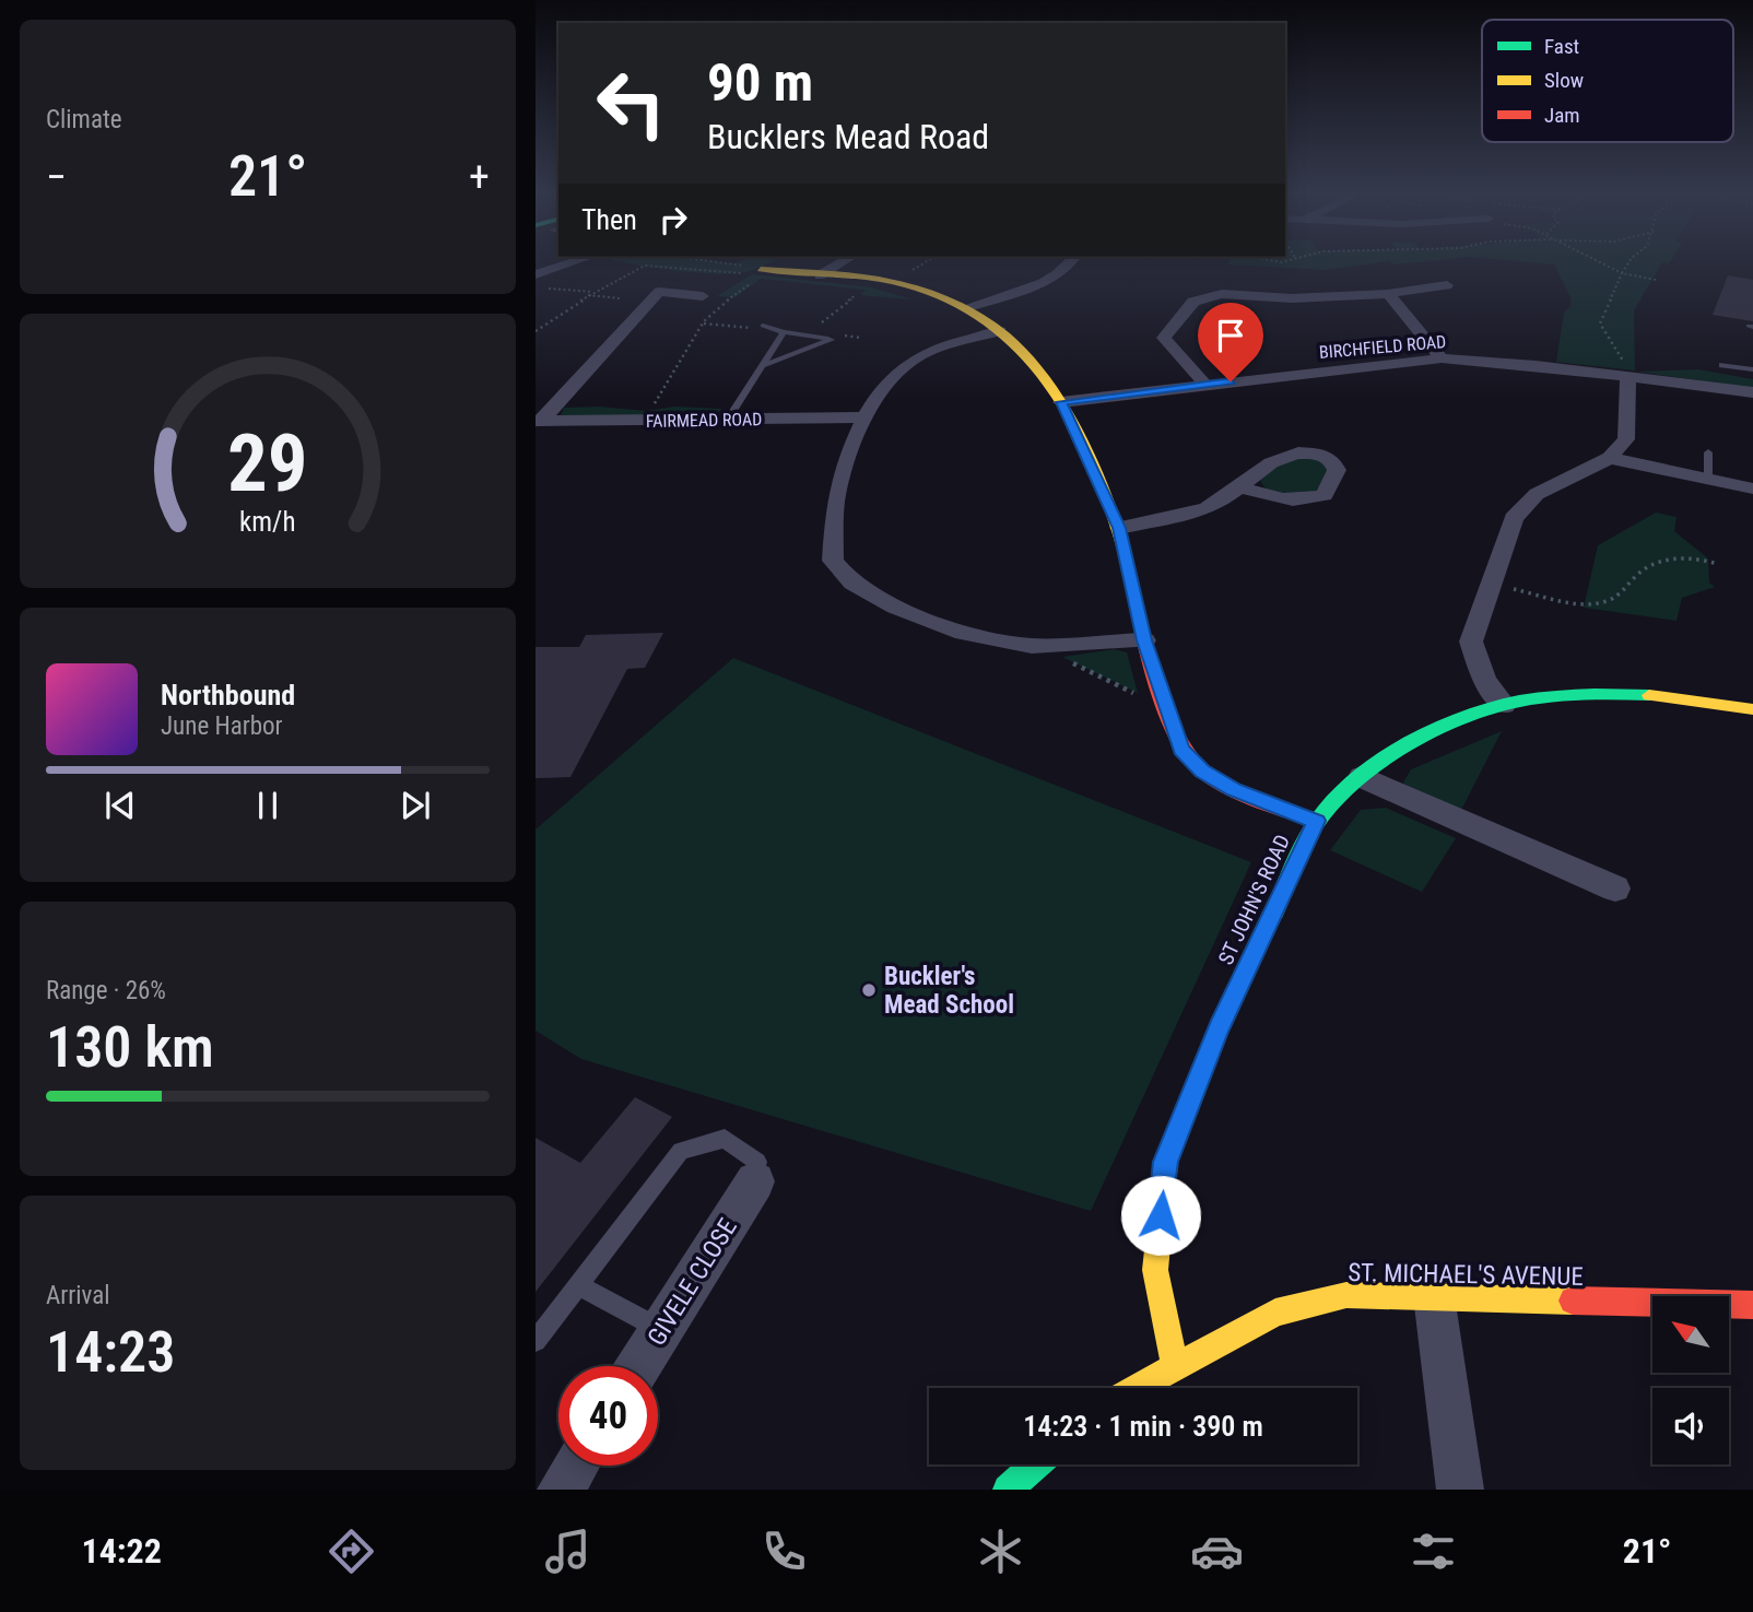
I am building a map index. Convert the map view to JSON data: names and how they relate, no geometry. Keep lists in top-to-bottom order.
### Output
{
  "streets": {
    "street": [
      "BIRCHFIELD ROAD",
      "FAIRMEAD ROAD",
      "ST JOHN'S ROAD",
      "ST. MICHAEL'S AVENUE",
      "GIVELE CLOSE"
    ]
  },
  "crossings": [
    ["ST JOHN'S ROAD", "ST. MICHAEL'S AVENUE"]
  ],
  "places": ["Buckler's Mead School"],
  "legend": ["Fast", "Slow", "Jam"],
  "north": "top left",
  "page": {
    "tile": [
      "Climate",
      ["Range · 26%", "130 km"],
      ["Arrival", "14:23"]
    ],
    "turn": ["90 m", "Bucklers Mead Road"],
    "heat": ["−", "21°", "+"],
    "then": "Then",
    "song": ["Northbound", "June Harbor"],
    "limit": "40",
    "trip": "14:23 · 1 min · 390 m",
    "tabs": ["14:22", "21°"],
    "gauge": ["29", "km/h"]
  }
}
